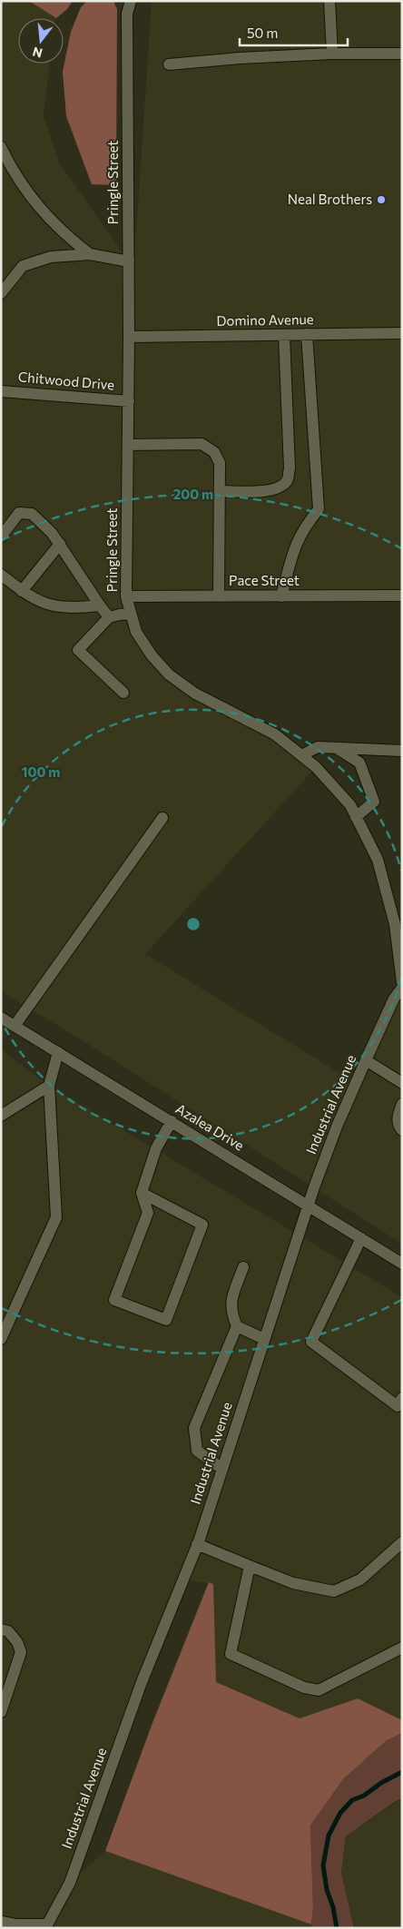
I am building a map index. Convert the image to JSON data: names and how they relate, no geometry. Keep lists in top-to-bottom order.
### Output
{
  "streets": {
    "street": [
      "Pringle Street",
      "Domino Avenue",
      "Chitwood Drive",
      "Pace Street",
      "Industrial Avenue",
      "Azalea Drive"
    ]
  },
  "crossings": [
    ["Pringle Street", "Domino Avenue"],
    ["Pringle Street", "Chitwood Drive"],
    ["Pringle Street", "Pace Street"],
    ["Industrial Avenue", "Azalea Drive"]
  ],
  "places": ["Neal Brothers"],
  "scale_bar": "50 m",
  "north": "bottom",
  "rings": ["200 m", "100 m"]
}
